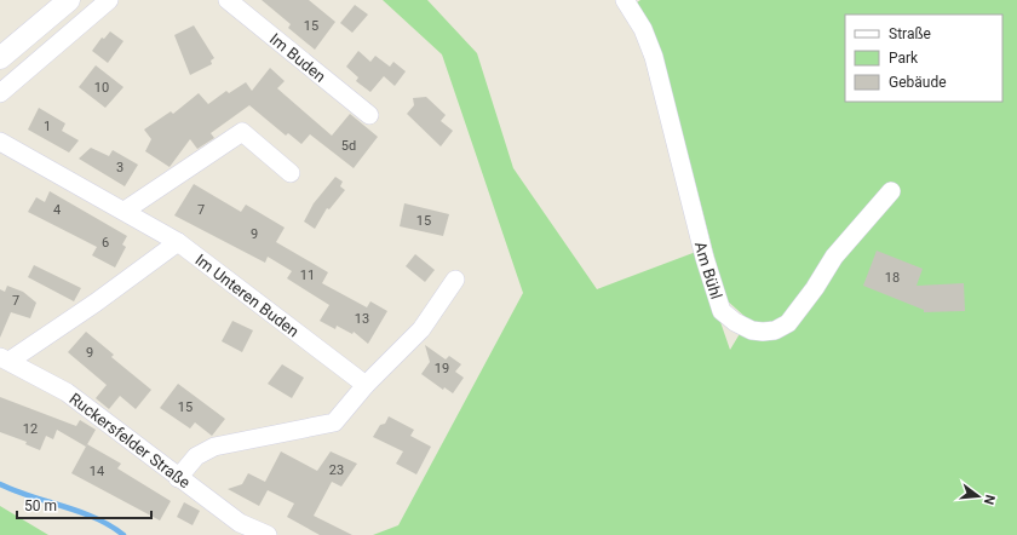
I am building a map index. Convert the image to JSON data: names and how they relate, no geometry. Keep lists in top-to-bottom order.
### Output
{
  "streets": {
    "street": [
      "Im Buden",
      "Am Bühl",
      "Im Unteren Buden",
      "Ruckersfelder Straße"
    ]
  },
  "house_numbers": [
    "15",
    "10",
    "1",
    "5d",
    "3",
    "4",
    "7",
    "15",
    "9",
    "6",
    "11",
    "18",
    "7",
    "13",
    "9",
    "19",
    "15",
    "12",
    "23",
    "14"
  ],
  "legend": ["Straße", "Park", "Gebäude"],
  "scale_bar": "50 m",
  "north": "right"
}
